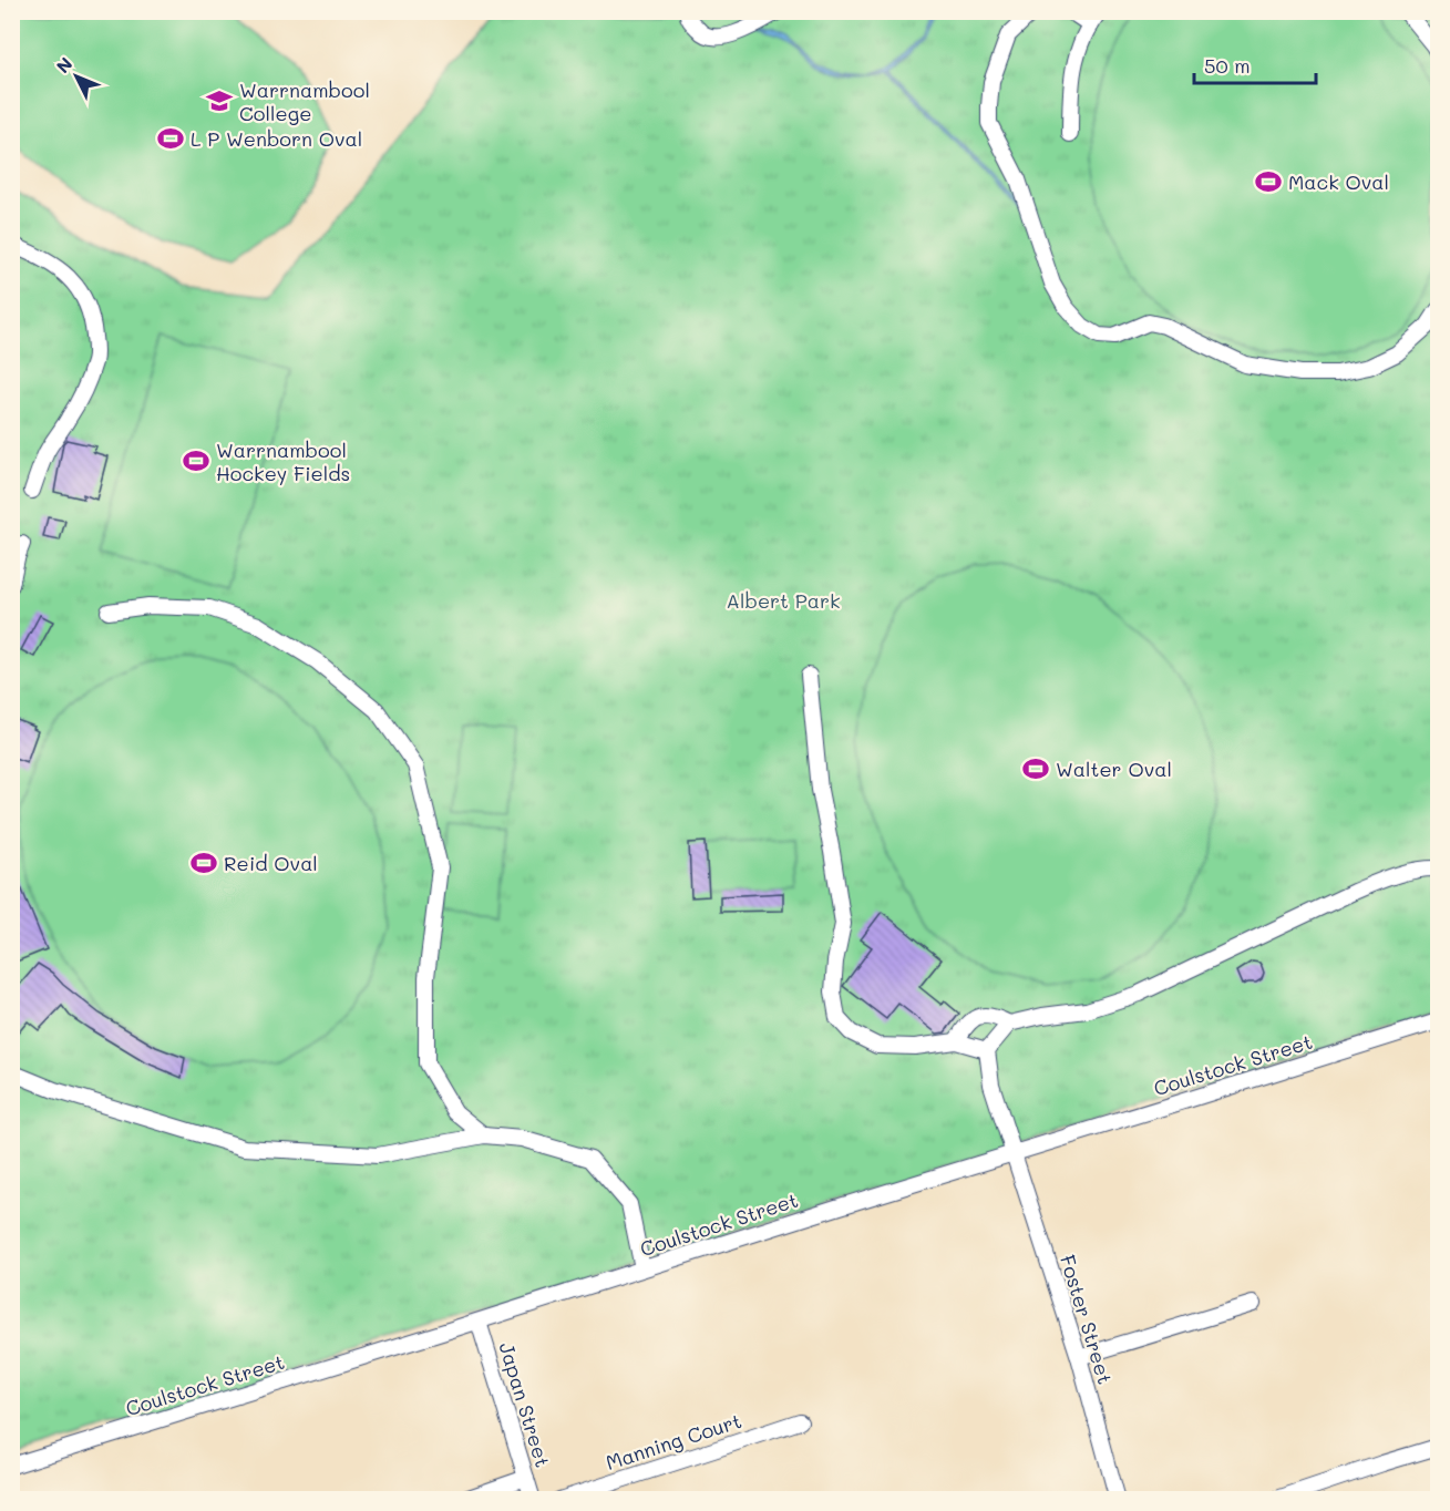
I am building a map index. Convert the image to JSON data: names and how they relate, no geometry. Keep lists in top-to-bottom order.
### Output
{
  "streets": {
    "street": [
      "Coulstock Street",
      "Foster Street",
      "Japan Street",
      "Manning Court"
    ]
  },
  "crossings": [
    ["Coulstock Street", "Foster Street"],
    ["Coulstock Street", "Japan Street"]
  ],
  "parks": ["Albert Park"],
  "places": {
    "school or university": ["Warrnambool College"],
    "sports": [
      "L P Wenborn Oval",
      "Mack Oval",
      "Warrnambool Hockey Fields",
      "Walter Oval",
      "Reid Oval"
    ]
  },
  "scale_bar": "50 m",
  "north": "top left"
}
